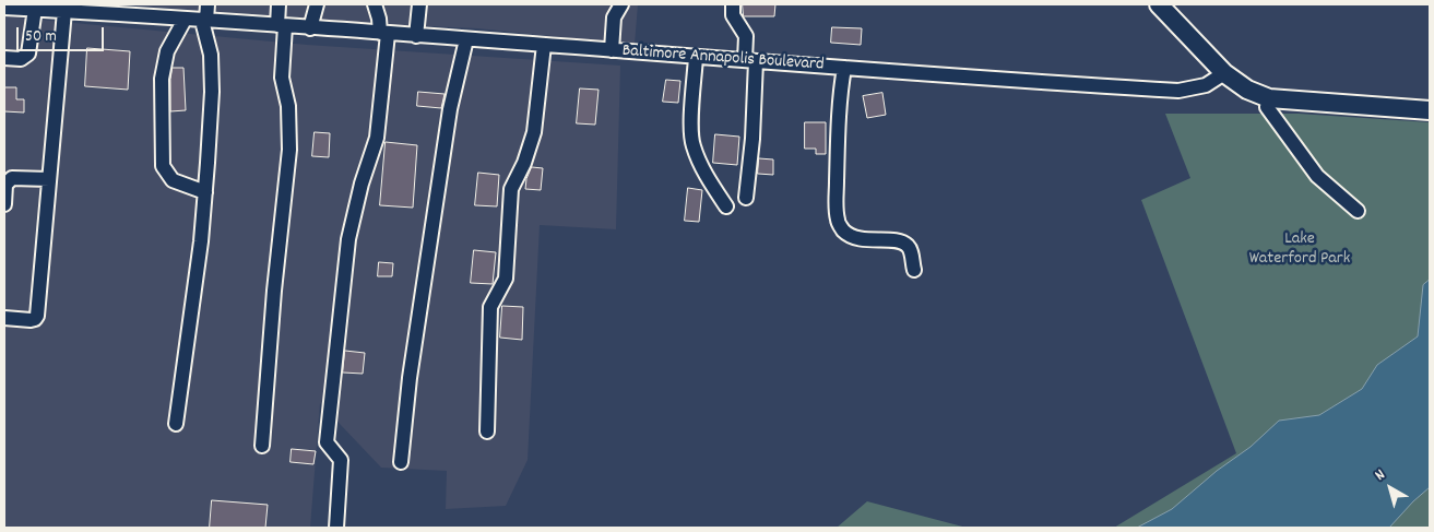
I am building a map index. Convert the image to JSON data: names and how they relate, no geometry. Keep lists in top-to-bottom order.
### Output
{
  "streets": {
    "street": ["Baltimore Annapolis Boulevard"]
  },
  "parks": ["Lake Waterford Park"],
  "scale_bar": "50 m",
  "north": "top left"
}
